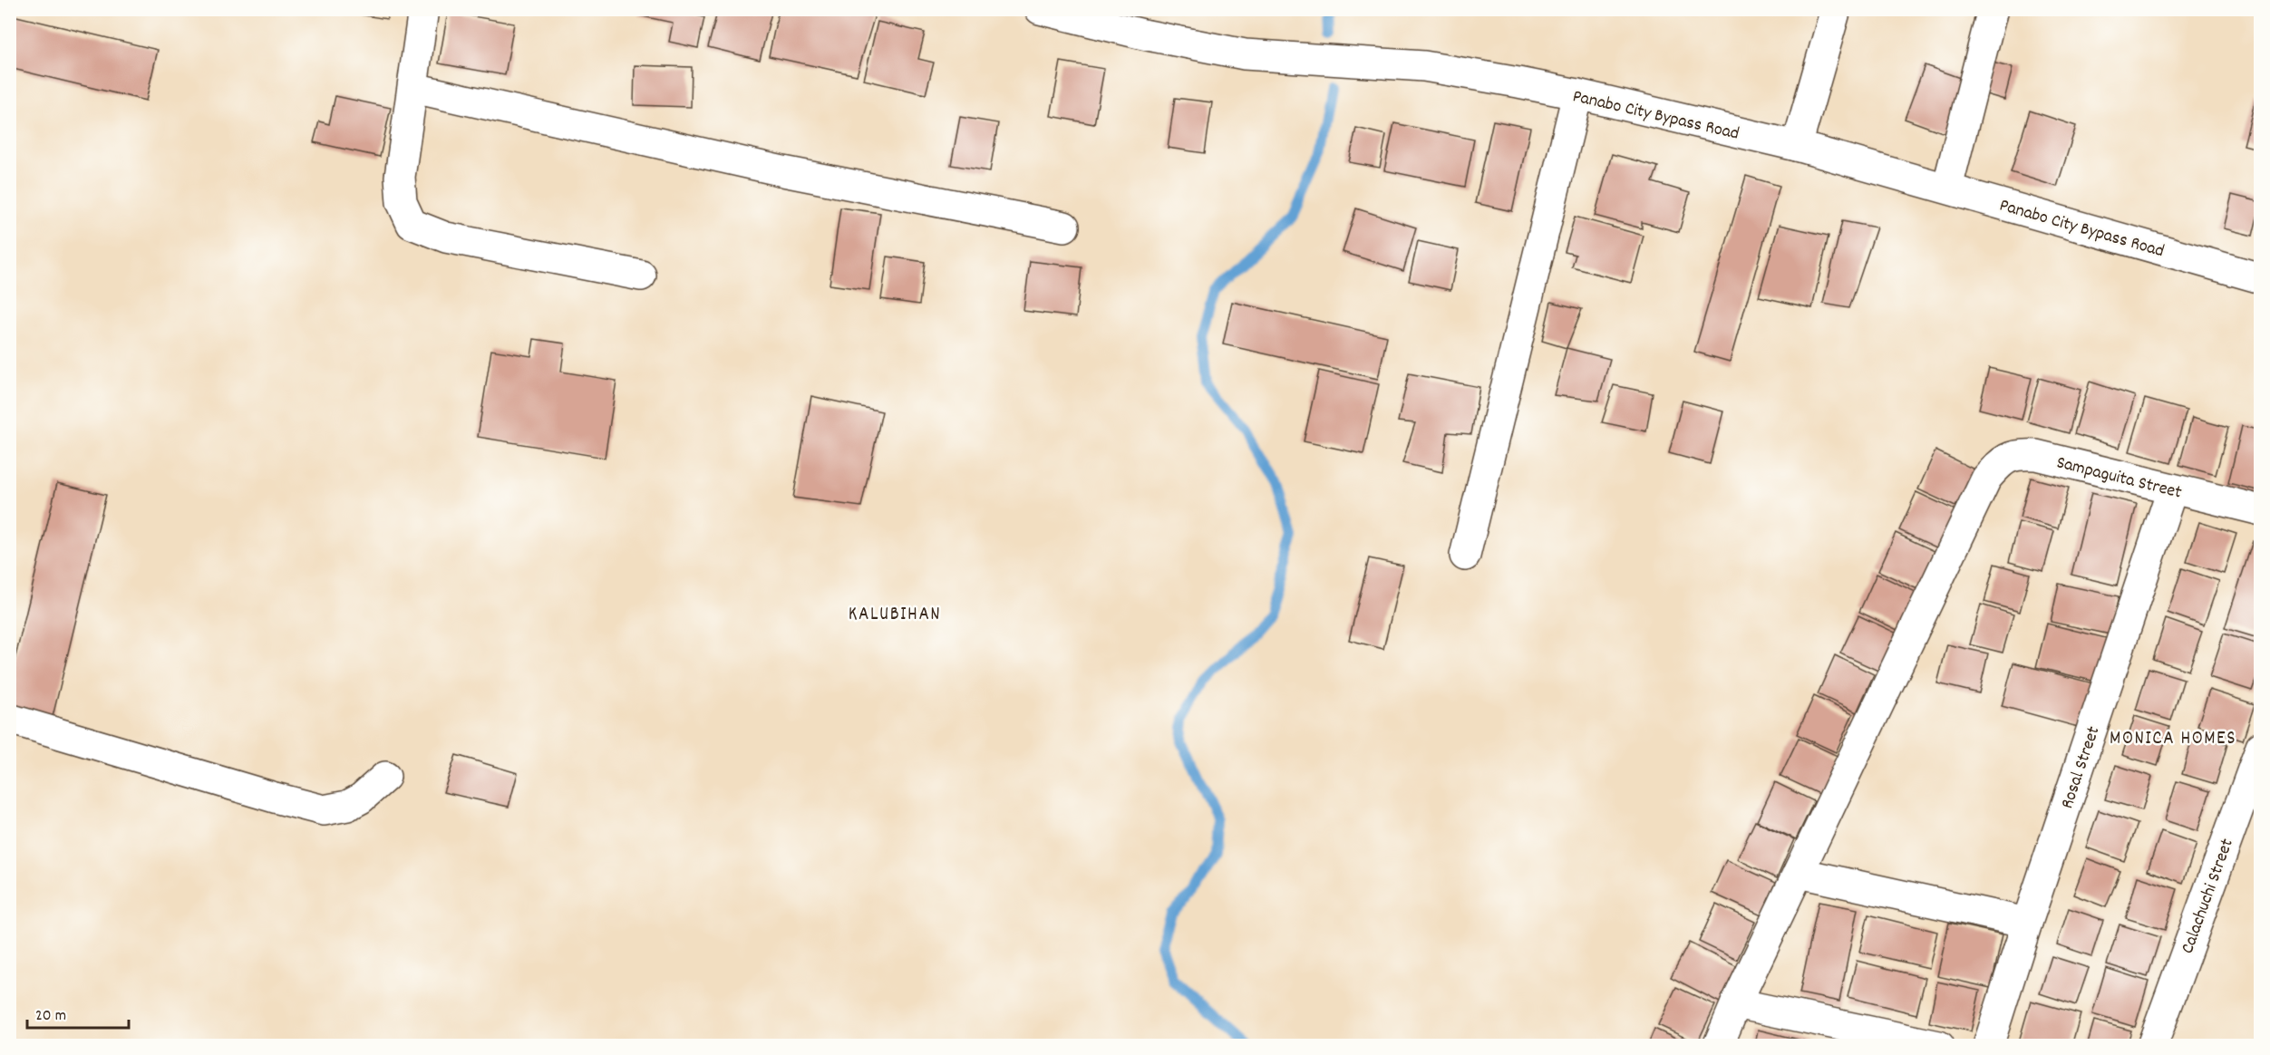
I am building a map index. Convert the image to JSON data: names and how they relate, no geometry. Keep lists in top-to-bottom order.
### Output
{
  "streets": {
    "street": [
      "Panabo City Bypass Road",
      "Sampaguita Street",
      "Rosal Street",
      "Calachuchi Street"
    ]
  },
  "crossings": [
    ["Sampaguita Street", "Rosal Street"]
  ],
  "districts": ["KALUBIHAN", "MONICA HOMES"],
  "scale_bar": "20 m"
}
